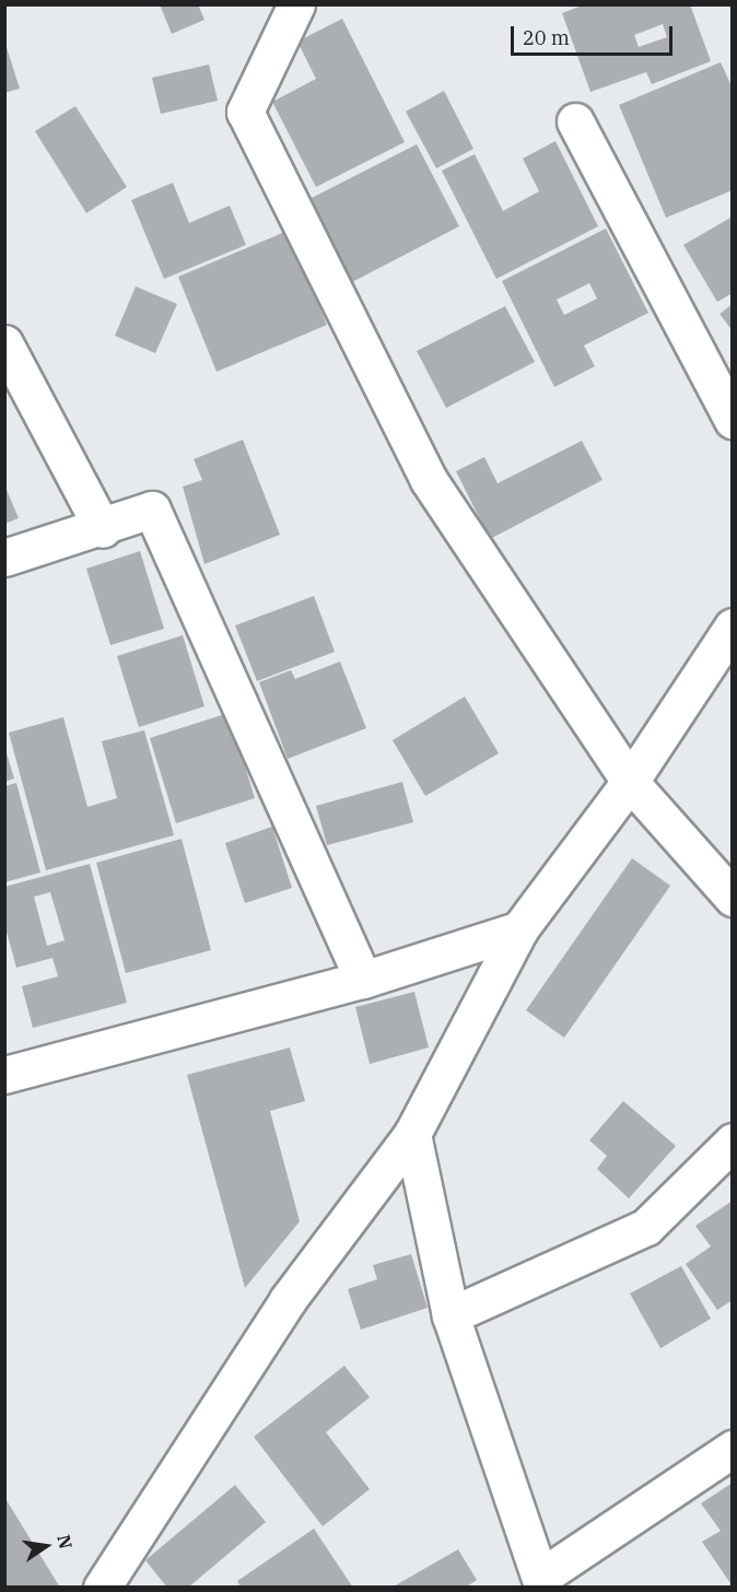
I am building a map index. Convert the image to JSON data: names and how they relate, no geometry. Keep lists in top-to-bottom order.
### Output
{
  "scale_bar": "20 m",
  "north": "right"
}
